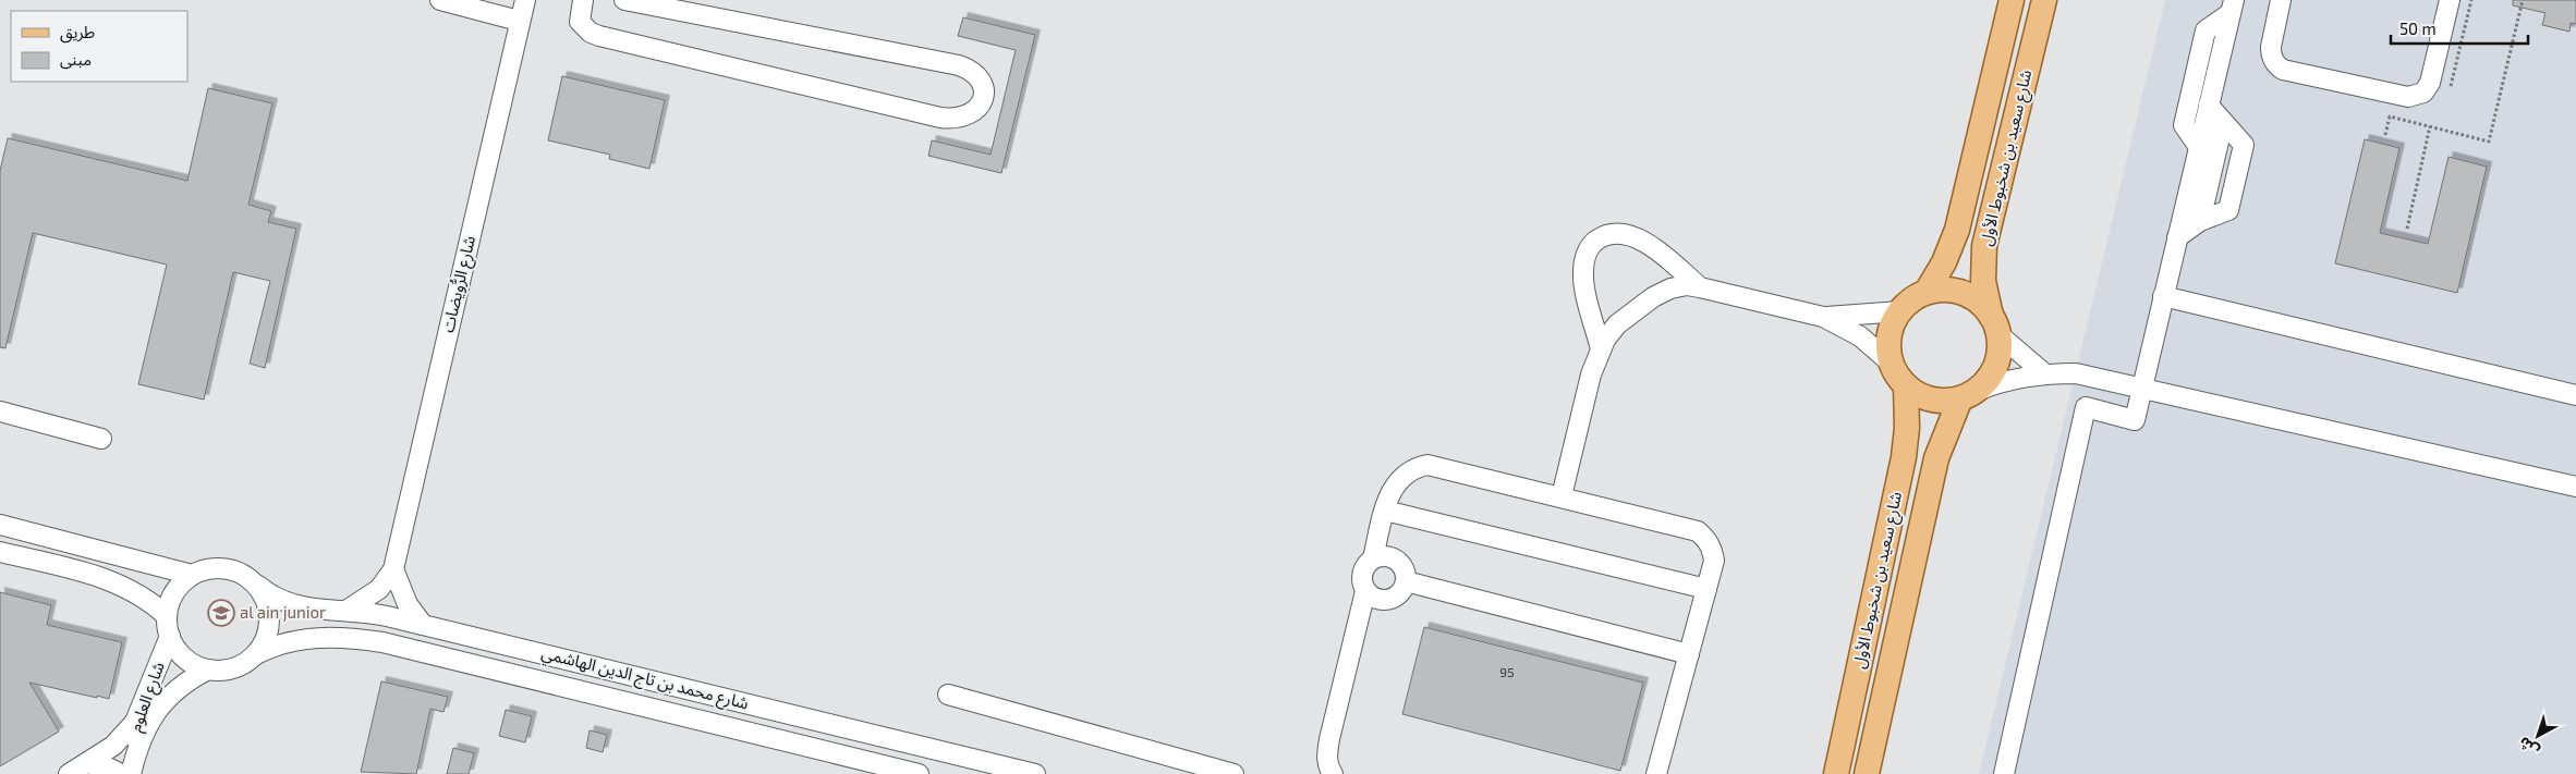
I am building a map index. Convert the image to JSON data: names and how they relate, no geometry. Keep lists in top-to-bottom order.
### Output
{
  "streets": {
    "main road": ["شارع سعيد بن شخبوط الأول"],
    "street": ["شارع الرُّويضات", "شارع محمد بن تاج الدين الهاشمي", "شارع العلوم"]
  },
  "crossings": [
    ["شارع الرُّويضات", "شارع محمد بن تاج الدين الهاشمي"],
    ["شارع محمد بن تاج الدين الهاشمي", "شارع العلوم"]
  ],
  "places": {
    "school or university": ["al ain junior"]
  },
  "house_numbers": ["95"],
  "legend": ["طريق", "مبنى"],
  "scale_bar": "50 m",
  "north": "bottom left"
}
